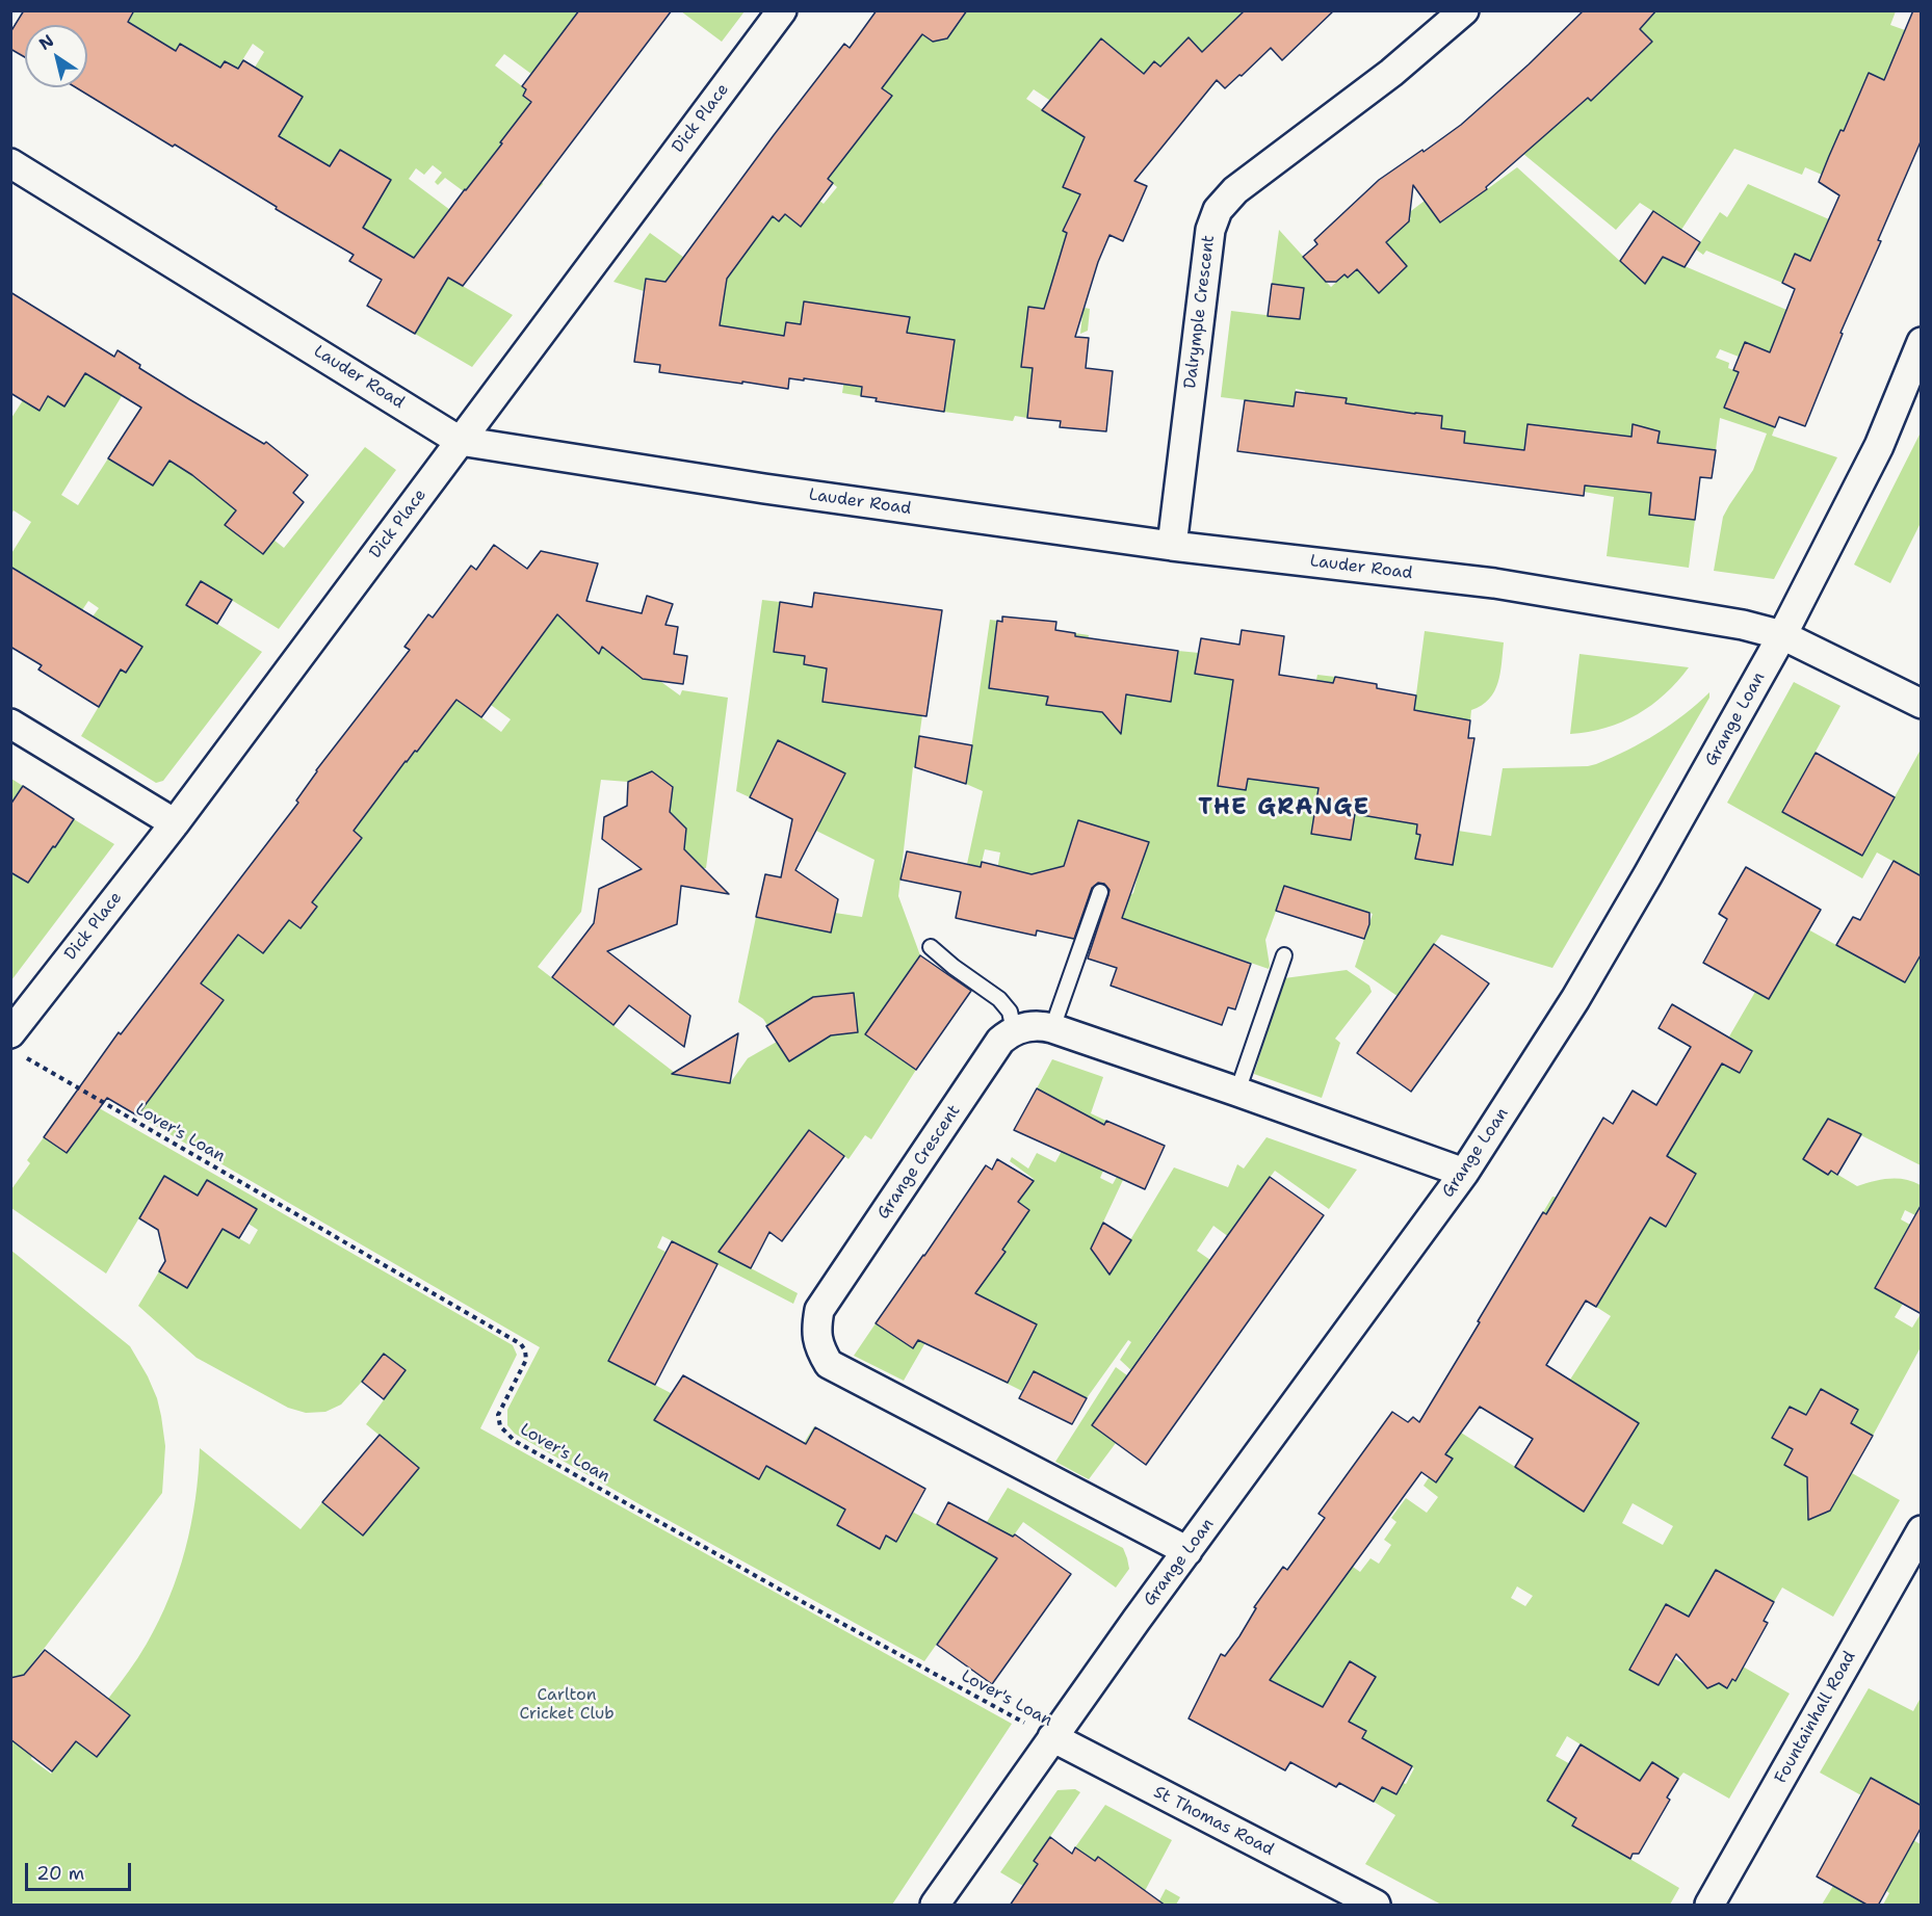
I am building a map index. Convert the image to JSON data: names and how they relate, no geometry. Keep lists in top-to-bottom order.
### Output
{
  "streets": {
    "street": [
      "Dick Place",
      "Dalrymple Crescent",
      "Lauder Road",
      "Grange Loan",
      "Grange Crescent",
      "Fountainhall Road",
      "St Thomas Road"
    ],
    "path": ["Lover's Loan"]
  },
  "crossings": [
    ["Dick Place", "Lauder Road"],
    ["Dick Place", "Lover's Loan"],
    ["Dalrymple Crescent", "Lauder Road"],
    ["Lauder Road", "Grange Loan"],
    ["Grange Loan", "Lover's Loan"],
    ["Grange Loan", "Grange Crescent"],
    ["Grange Loan", "St Thomas Road"],
    ["Lover's Loan", "St Thomas Road"]
  ],
  "districts": ["THE GRANGE"],
  "parks": ["Carlton Cricket Club"],
  "scale_bar": "20 m",
  "north": "top left"
}
